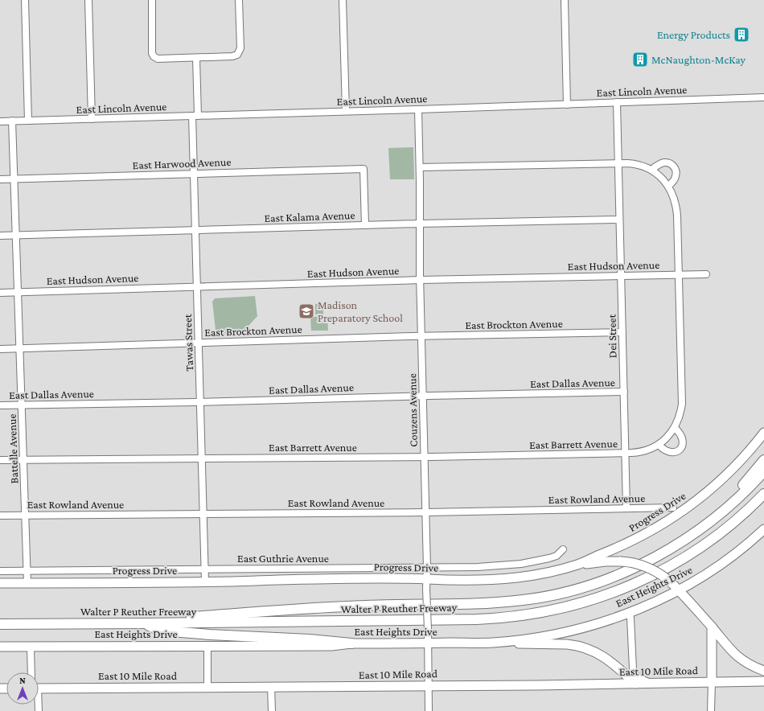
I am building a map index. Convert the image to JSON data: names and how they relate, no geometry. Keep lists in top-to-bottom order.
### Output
{
  "streets": {
    "highway": ["Walter P Reuther Freeway"],
    "main road": ["Progress Drive", "East Heights Drive", "East 10 Mile Road"],
    "street": [
      "East Lincoln Avenue",
      "East Harwood Avenue",
      "East Kalama Avenue",
      "East Hudson Avenue",
      "East Brockton Avenue",
      "Dei Street",
      "Tawas Street",
      "East Dallas Avenue",
      "Couzens Avenue",
      "East Barrett Avenue",
      "Battelle Avenue",
      "East Rowland Avenue",
      "East Guthrie Avenue"
    ]
  },
  "crossings": [
    ["East Lincoln Avenue", "Dei Street"],
    ["East Lincoln Avenue", "Tawas Street"],
    ["East Lincoln Avenue", "Couzens Avenue"],
    ["East Lincoln Avenue", "Battelle Avenue"],
    ["East Harwood Avenue", "East Kalama Avenue"],
    ["East Harwood Avenue", "Tawas Street"],
    ["East Harwood Avenue", "Battelle Avenue"],
    ["East Kalama Avenue", "Dei Street"],
    ["East Kalama Avenue", "Tawas Street"],
    ["East Kalama Avenue", "Couzens Avenue"],
    ["East Kalama Avenue", "Battelle Avenue"],
    ["East Hudson Avenue", "Dei Street"],
    ["East Hudson Avenue", "Tawas Street"],
    ["East Hudson Avenue", "Couzens Avenue"],
    ["East Hudson Avenue", "Battelle Avenue"],
    ["East Brockton Avenue", "Dei Street"],
    ["East Brockton Avenue", "Tawas Street"],
    ["East Brockton Avenue", "Couzens Avenue"],
    ["East Brockton Avenue", "Battelle Avenue"],
    ["Dei Street", "East Dallas Avenue"],
    ["Dei Street", "East Barrett Avenue"],
    ["Dei Street", "East Rowland Avenue"],
    ["Tawas Street", "East Dallas Avenue"],
    ["Tawas Street", "East Barrett Avenue"],
    ["Tawas Street", "East Rowland Avenue"],
    ["Tawas Street", "Progress Drive"],
    ["Tawas Street", "East Guthrie Avenue"],
    ["East Dallas Avenue", "Couzens Avenue"],
    ["East Dallas Avenue", "Battelle Avenue"],
    ["Couzens Avenue", "East Barrett Avenue"],
    ["Couzens Avenue", "East Rowland Avenue"],
    ["Couzens Avenue", "Progress Drive"],
    ["Couzens Avenue", "East Guthrie Avenue"],
    ["Couzens Avenue", "East Heights Drive"],
    ["Couzens Avenue", "East 10 Mile Road"],
    ["East Barrett Avenue", "Battelle Avenue"],
    ["Battelle Avenue", "East Rowland Avenue"],
    ["Battelle Avenue", "Progress Drive"],
    ["Battelle Avenue", "East Guthrie Avenue"],
    ["East Heights Drive", "East 10 Mile Road"]
  ],
  "places": {
    "building": ["Energy Products", "McNaughton-McKay"],
    "school or university": ["Madison Preparatory School"]
  },
  "north": "top"
}
